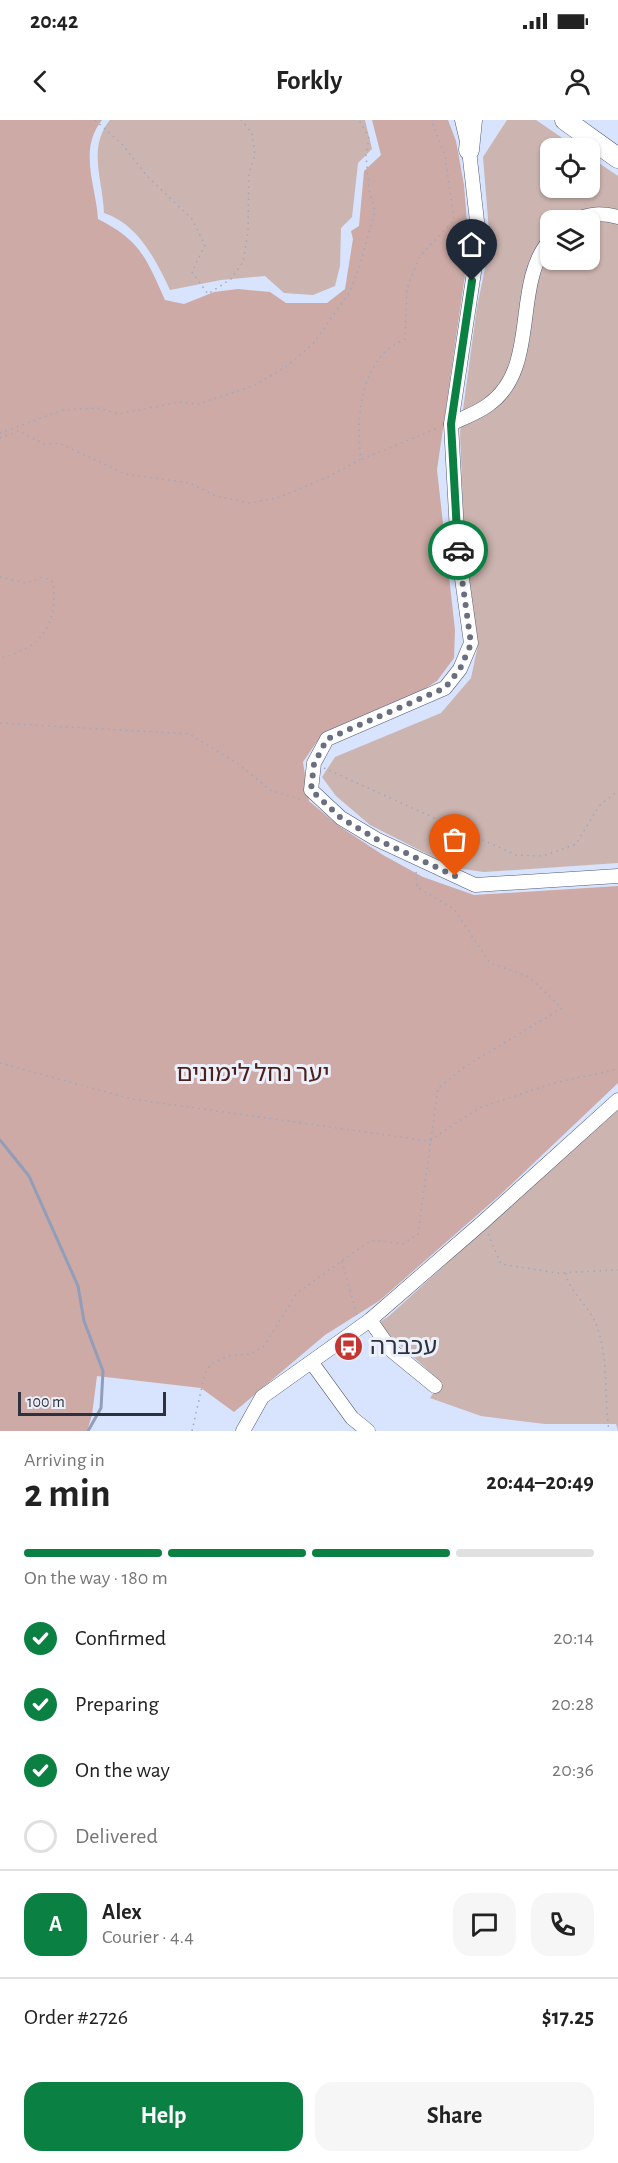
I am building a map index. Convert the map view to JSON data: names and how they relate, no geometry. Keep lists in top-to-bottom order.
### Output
{
  "parks": ["יער נחל לימונים"],
  "places": {
    "bus stop": ["עכברה"]
  },
  "scale_bar": "100 m",
  "page": {
    "status": "20:42",
    "header": "Forkly",
    "scale": "100 m",
    "heading": ["2 min", "Arriving in", "20:44–20:49"],
    "panel": [
      "Alex",
      "Courier · 4.4",
      "Order #2726",
      "$17.25"
    ],
    "bar": "On the way · 180 m",
    "list": [
      ["Confirmed", "20:14"],
      ["Preparing", "20:28"],
      ["On the way", "20:36"],
      "Delivered"
    ],
    "round": "A",
    "buttons": ["Help", "Share"]
  }
}
